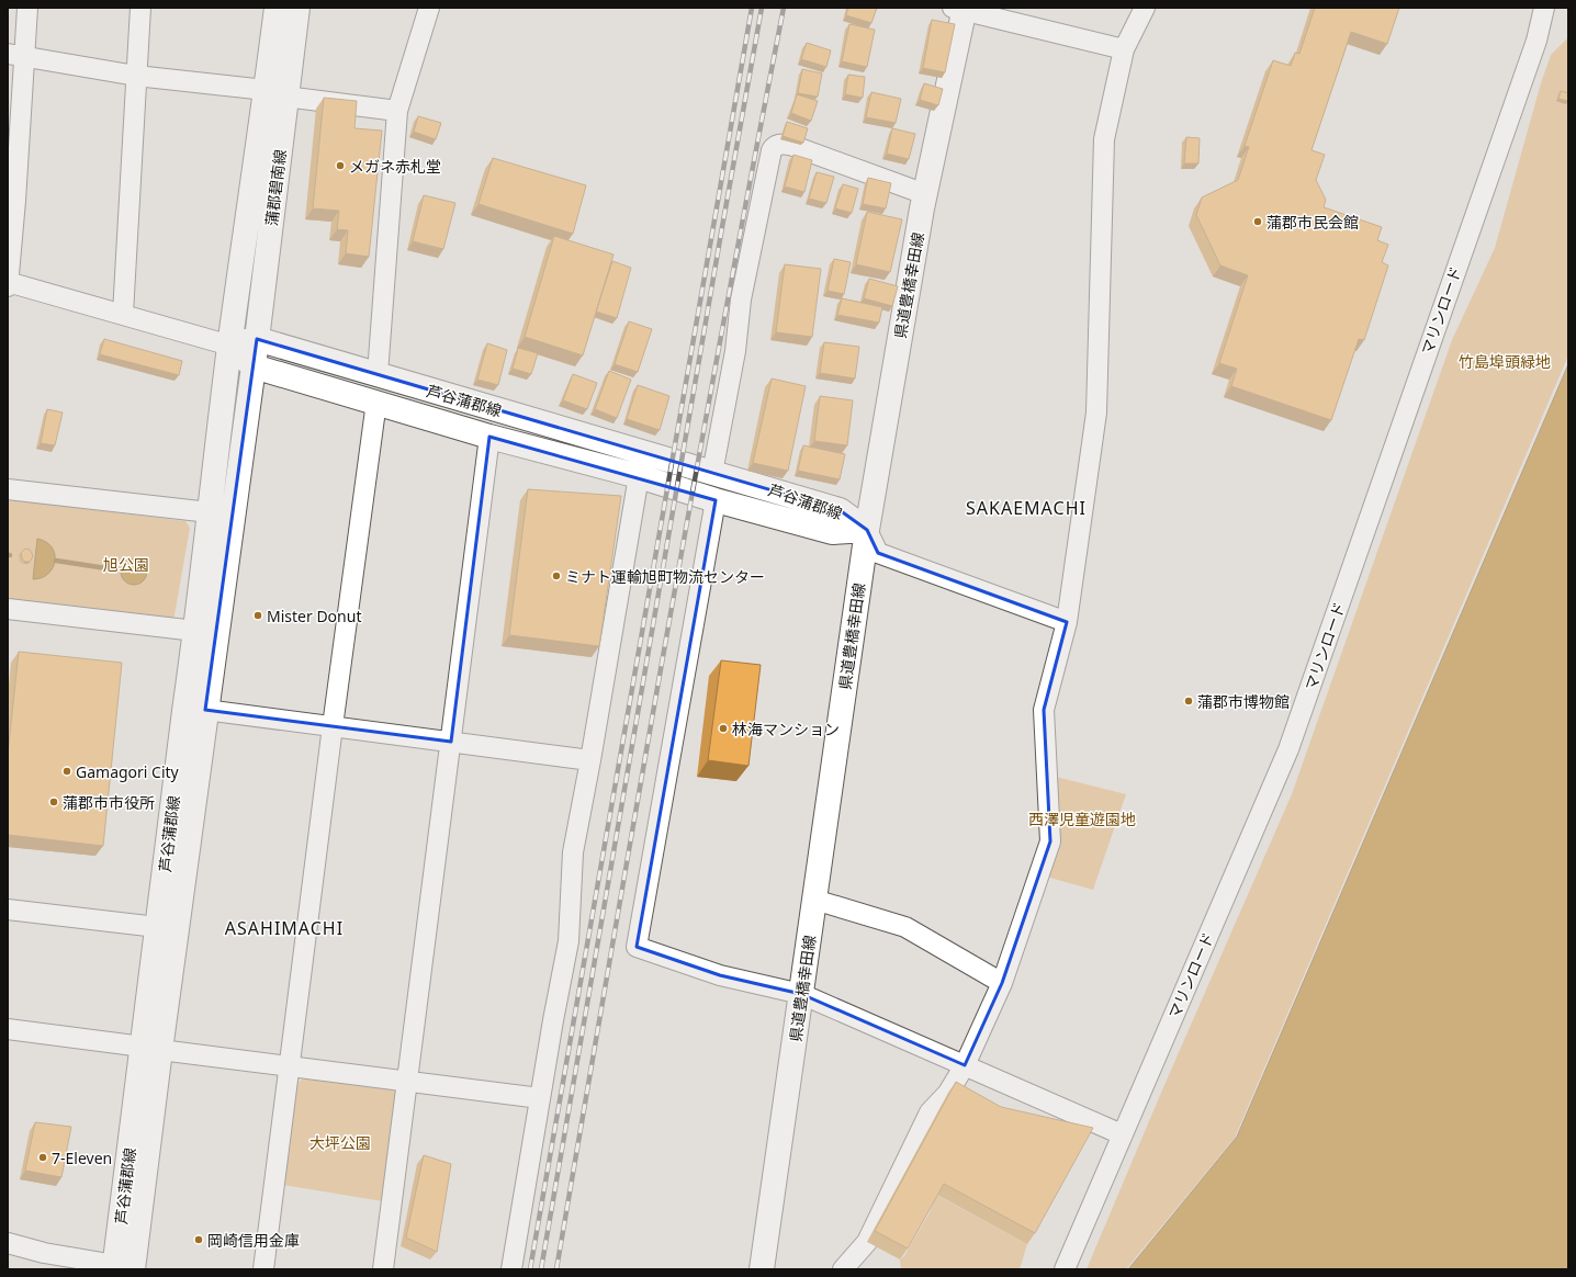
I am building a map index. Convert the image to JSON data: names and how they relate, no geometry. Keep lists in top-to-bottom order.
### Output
{
  "streets": {
    "main road": ["蒲郡碧南線", "県道豊橋幸田線", "芦谷蒲郡線"],
    "street": ["マリンロード"]
  },
  "crossings": [
    ["蒲郡碧南線", "芦谷蒲郡線"],
    ["県道豊橋幸田線", "芦谷蒲郡線"]
  ],
  "districts": ["SAKAEMACHI", "ASAHIMACHI"],
  "parks": [
    "竹島埠頭緑地",
    "旭公園",
    "西澤児童遊園地",
    "大坪公園"
  ],
  "places": [
    "メガネ赤札堂",
    "蒲郡市民会館",
    "ミナト運輸旭町物流センター",
    "Mister Donut",
    "蒲郡市博物館",
    "林海マンション",
    "Gamagori City",
    "蒲郡市市役所",
    "7-Eleven",
    "岡崎信用金庫"
  ]
}
